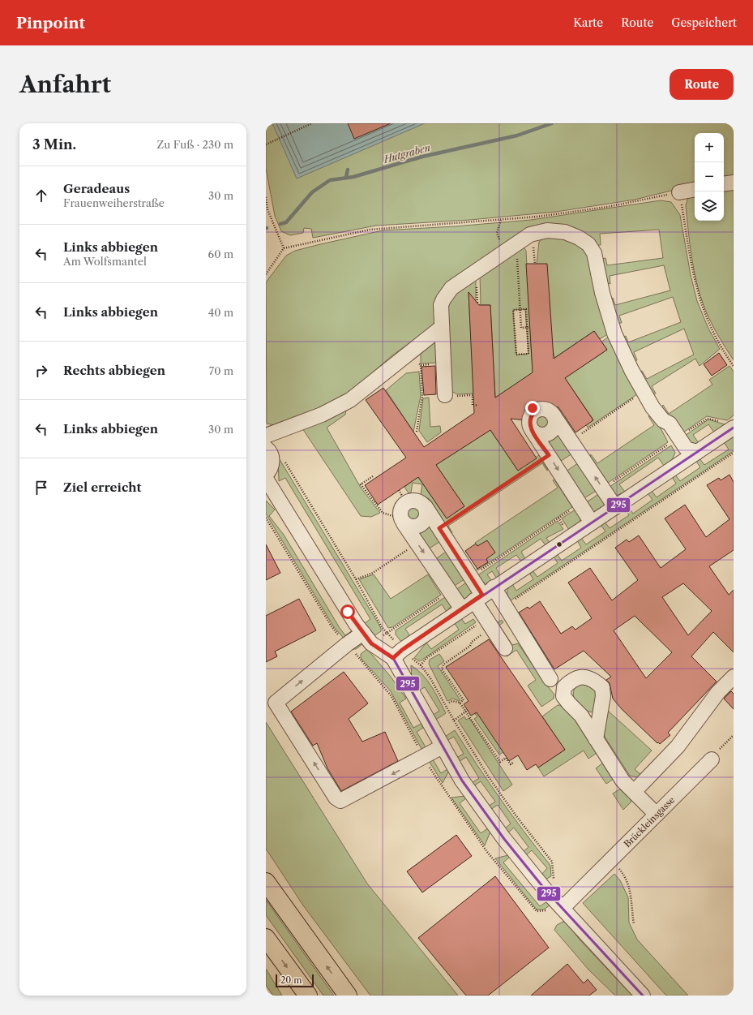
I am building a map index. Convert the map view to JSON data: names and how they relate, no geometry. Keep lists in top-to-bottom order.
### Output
{
  "streets": {
    "street": ["Brückleinsgasse"]
  },
  "water": ["Hutgraben"],
  "lines": ["transit line 295"],
  "scale_bar": "20 m",
  "page": {
    "header": "Pinpoint",
    "nav": ["Karte", "Route", "Gespeichert"],
    "buttons": "Route",
    "title": "Anfahrt",
    "heading": ["3 Min.", "Zu Fuß · 230 m"],
    "map_buttons": ["+", "−"],
    "list": [
      ["Geradeaus", "Frauenweiherstraße", "30 m"],
      ["Links abbiegen", "Am Wolfsmantel", "60 m"],
      ["Links abbiegen", "40 m"],
      ["Rechts abbiegen", "70 m"],
      ["Links abbiegen", "30 m"],
      "Ziel erreicht"
    ],
    "scale": "20 m"
  }
}
